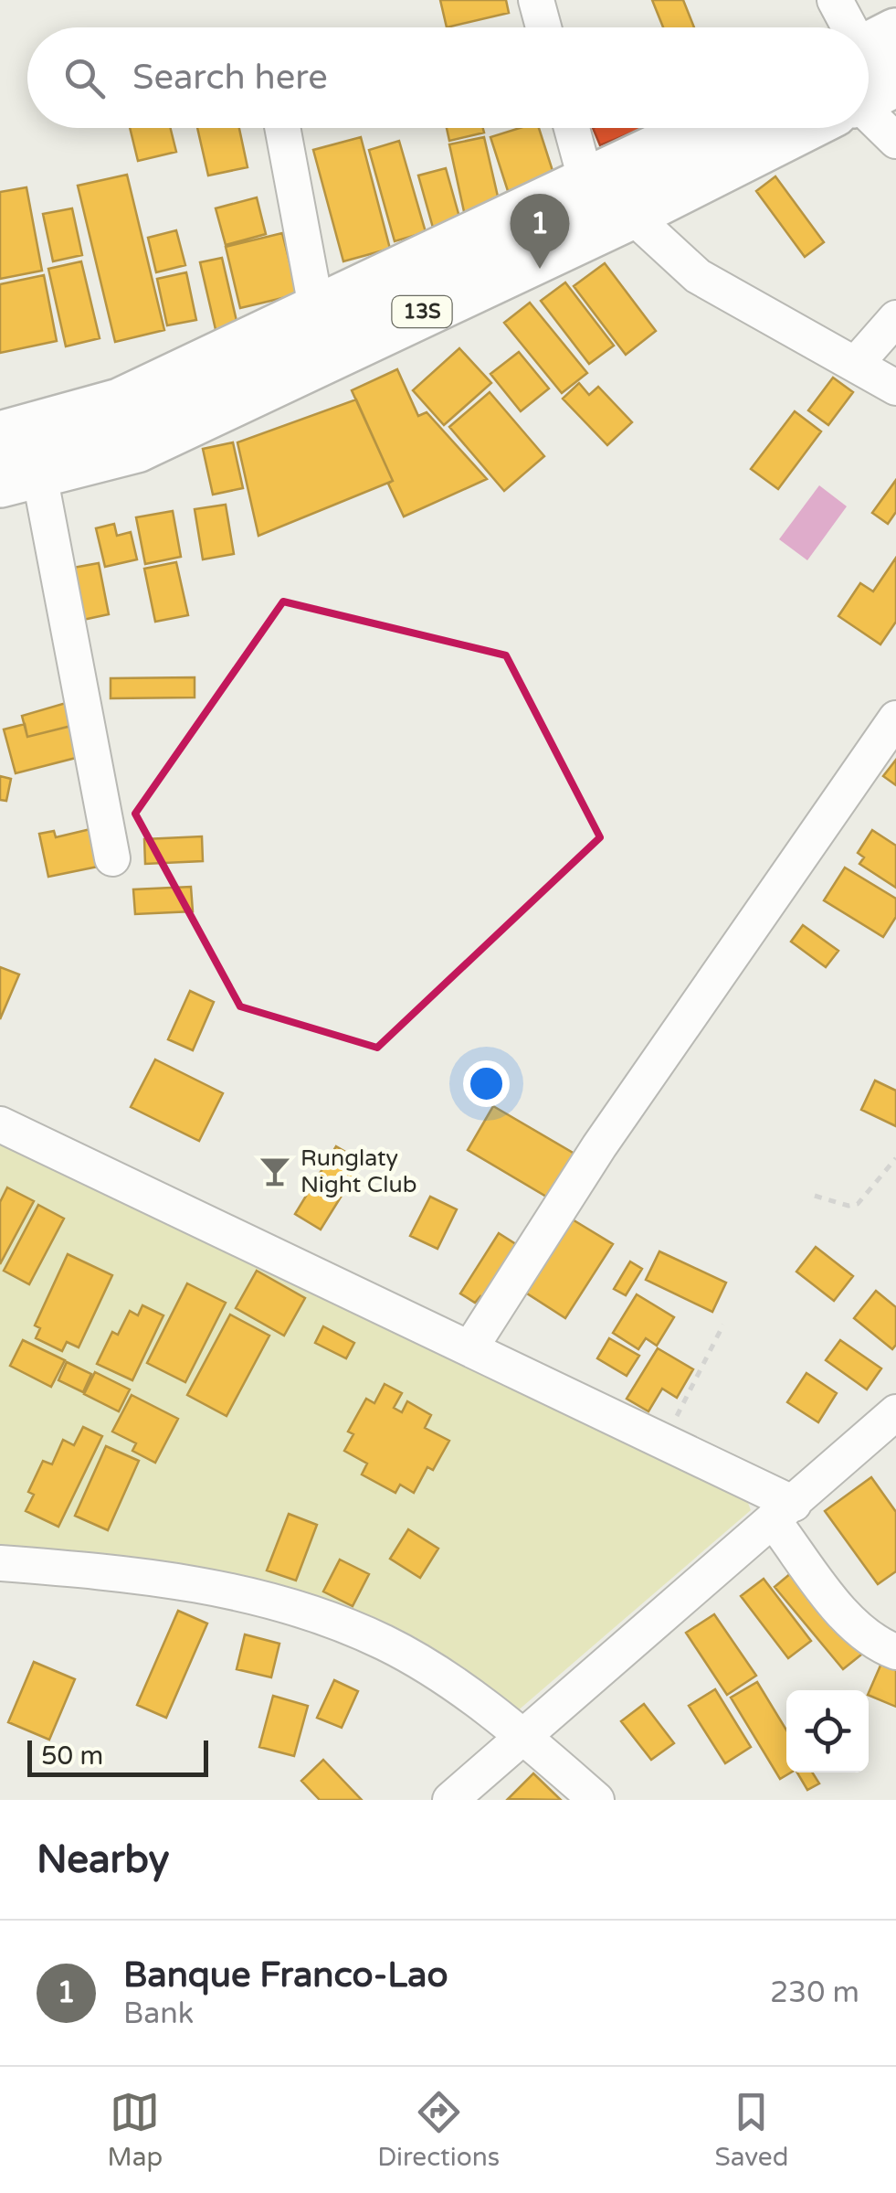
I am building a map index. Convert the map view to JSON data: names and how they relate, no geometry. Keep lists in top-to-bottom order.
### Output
{
  "streets": {
    "highway": ["13S"]
  },
  "places": {
    "bar": ["Runglaty Night Club"]
  },
  "scale_bar": "50 m",
  "page": {
    "search": "Search here",
    "pins": "1",
    "scale": "50 m",
    "heading": "Nearby",
    "list": [
      {
        "mark": "1",
        "name": "Banque Franco-Lao",
        "note": "Bank",
        "value": "230 m"
      }
    ],
    "nav": ["Map", "Directions", "Saved"]
  }
}
